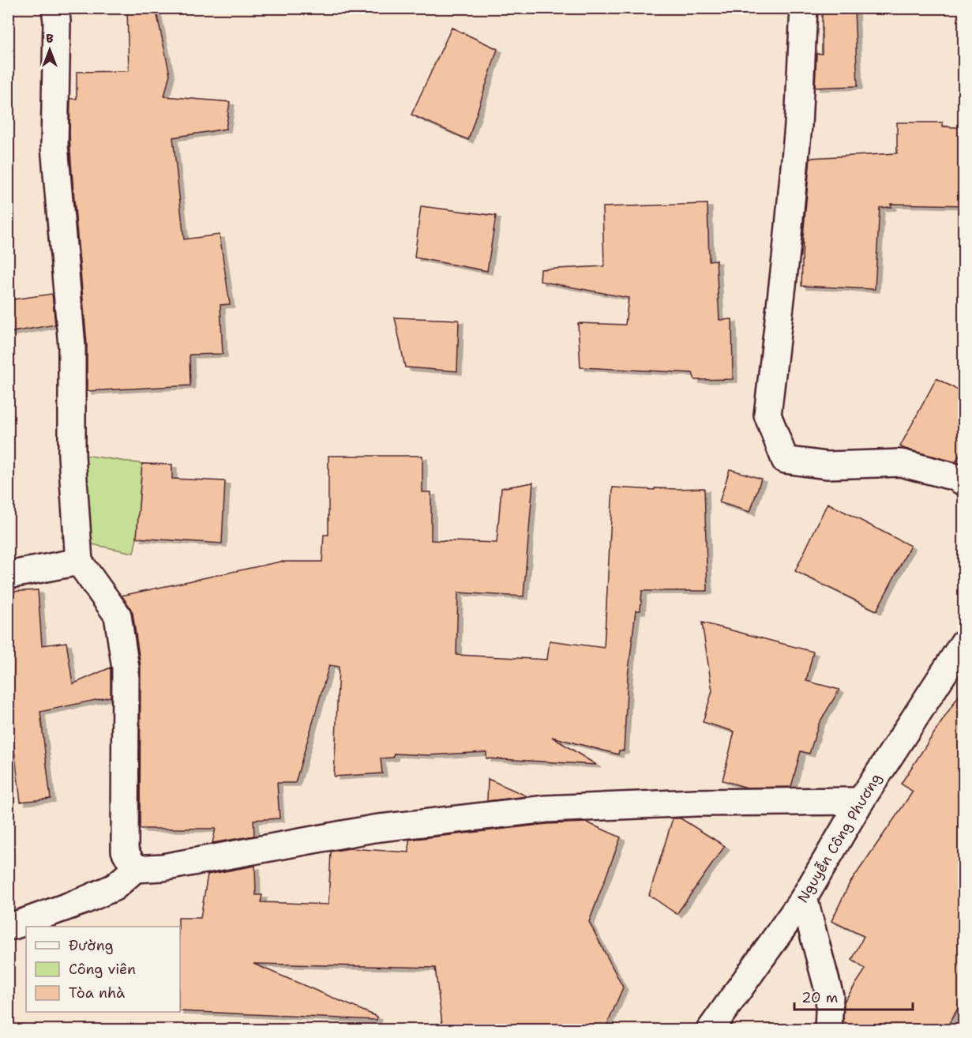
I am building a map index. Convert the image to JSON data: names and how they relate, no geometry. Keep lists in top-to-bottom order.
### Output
{
  "streets": {
    "street": ["Nguyễn Công Phương"]
  },
  "legend": ["Đường", "Công viên", "Tòa nhà"],
  "scale_bar": "20 m",
  "north": "top"
}
